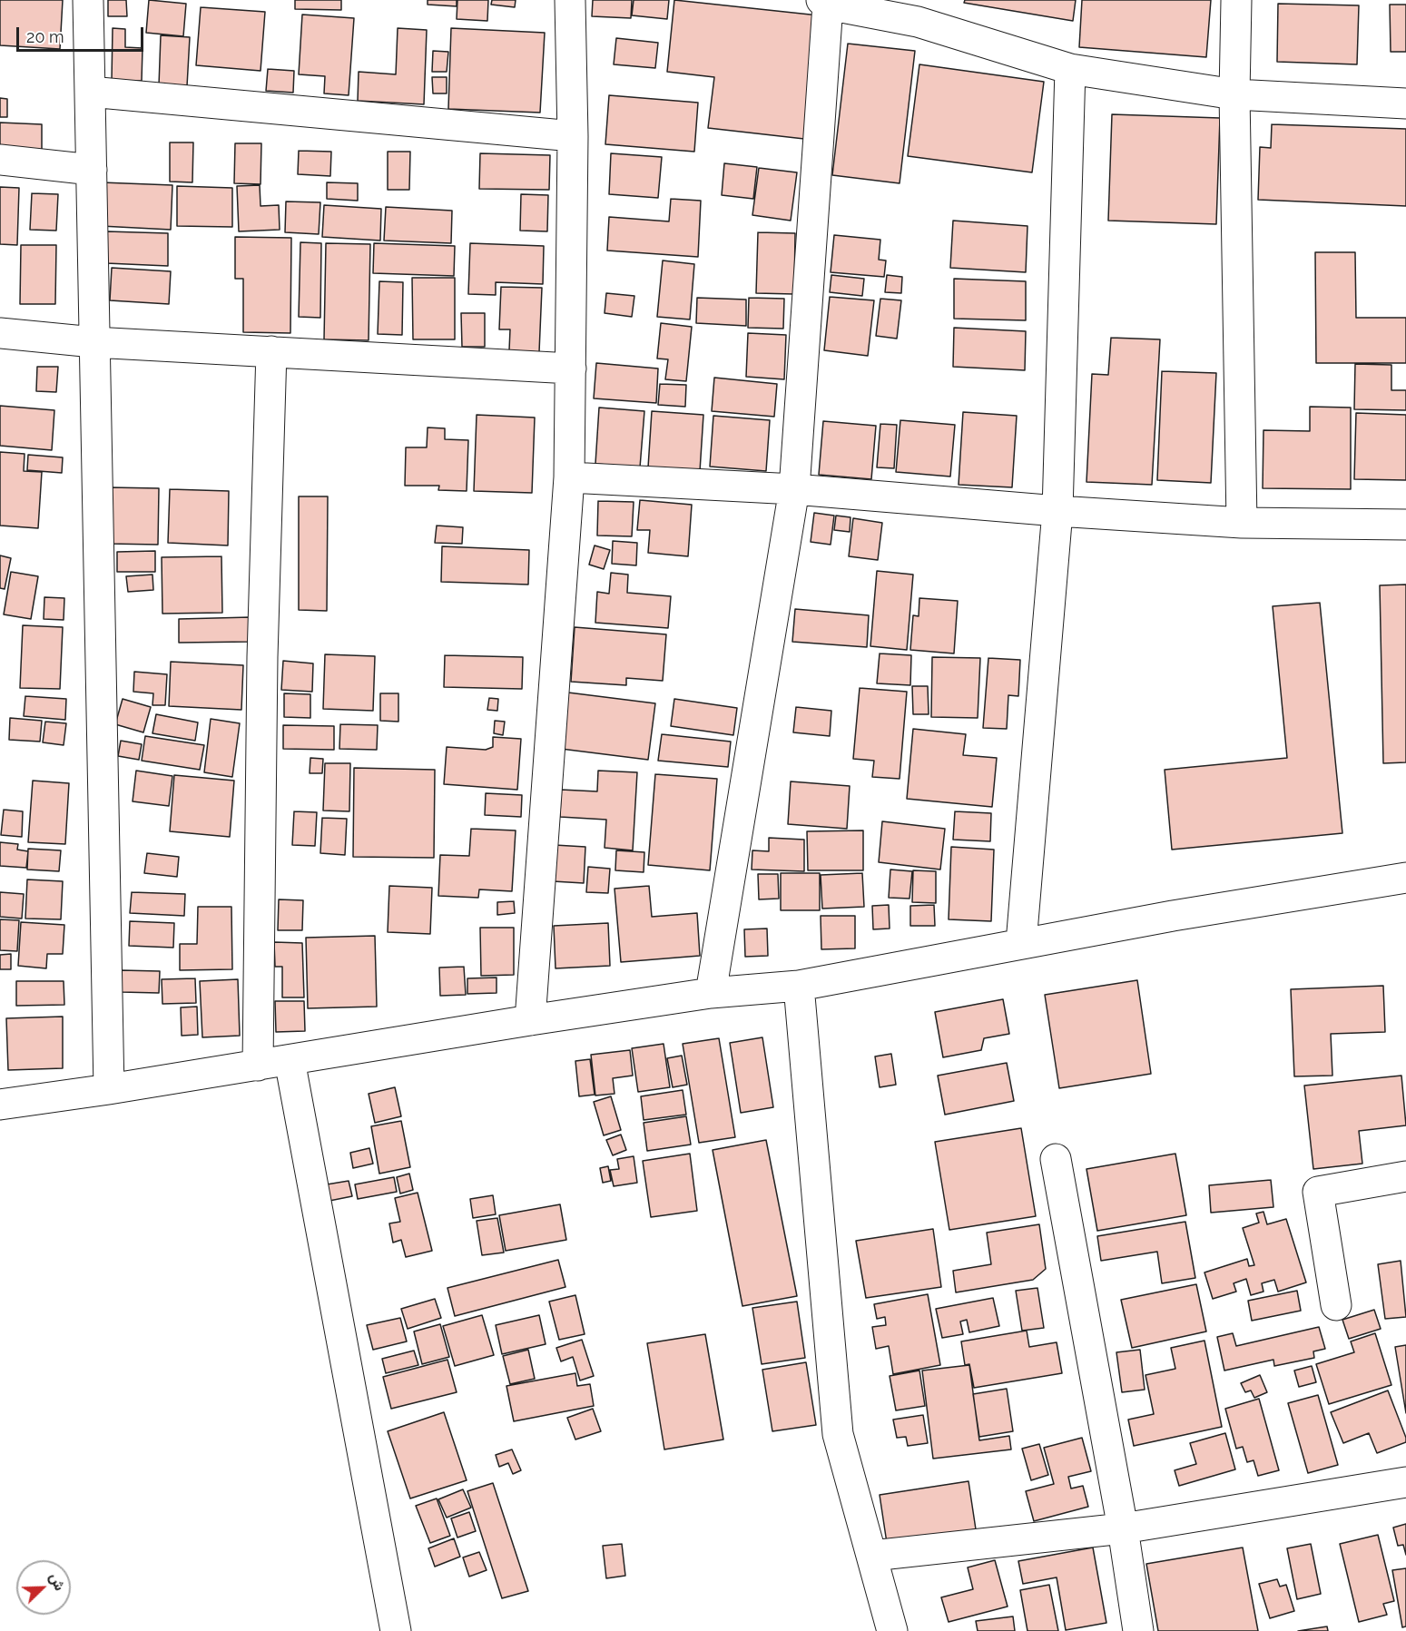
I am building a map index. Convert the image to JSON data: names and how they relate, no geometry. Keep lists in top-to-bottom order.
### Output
{
  "scale_bar": "20 m",
  "north": "top right"
}
